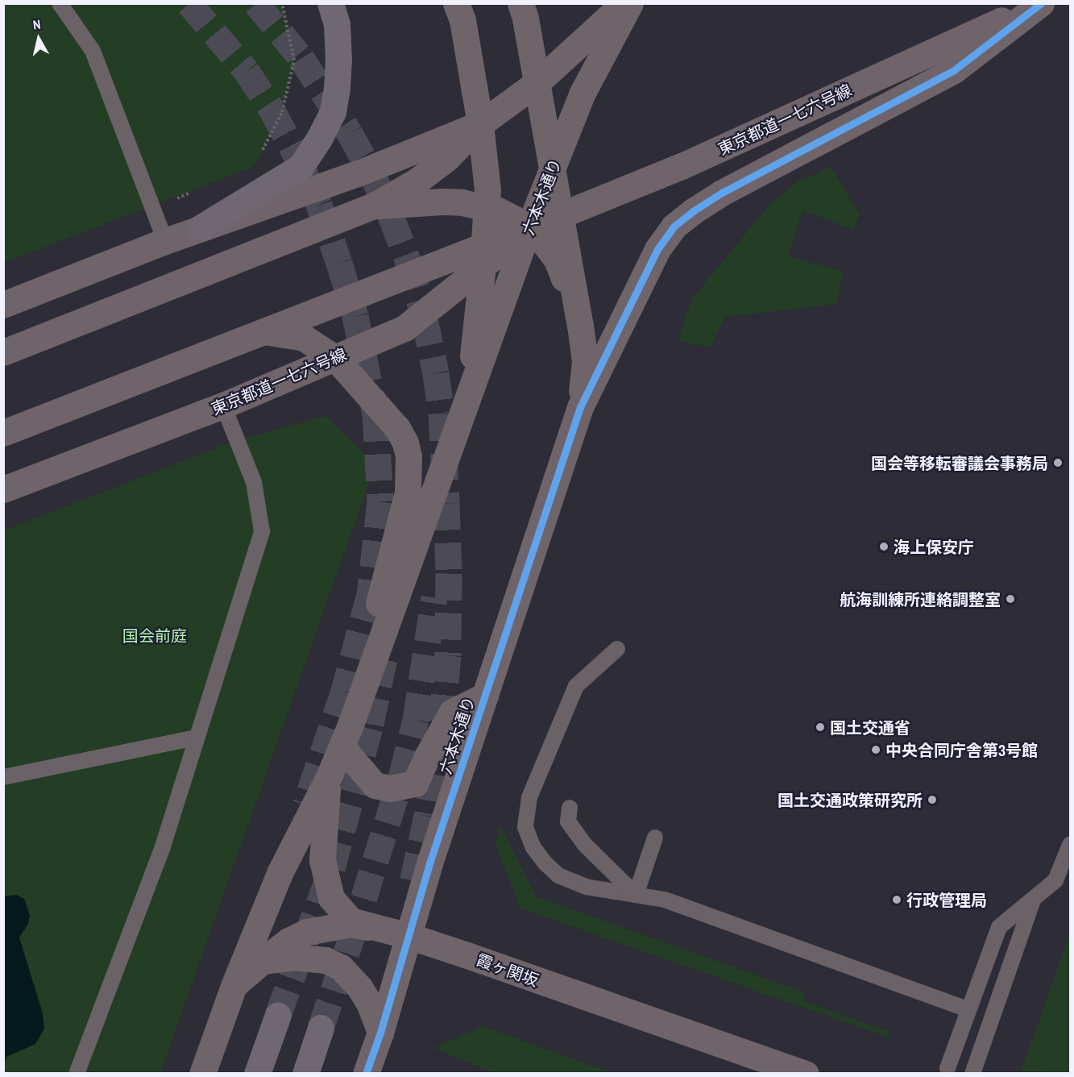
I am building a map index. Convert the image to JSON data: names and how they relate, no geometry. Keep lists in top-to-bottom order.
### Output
{
  "streets": {
    "main road": ["東京都道一七六号線", "六本木通り", "霞ヶ関坂"]
  },
  "crossings": [
    ["東京都道一七六号線", "六本木通り"],
    ["六本木通り", "霞ヶ関坂"]
  ],
  "parks": ["国会前庭"],
  "places": [
    "国会等移転審議会事務局",
    "海上保安庁",
    "航海訓練所連絡調整室",
    "国土交通省",
    "中央合同庁舎第3号館",
    "国土交通政策研究所",
    "行政管理局"
  ],
  "north": "top"
}
